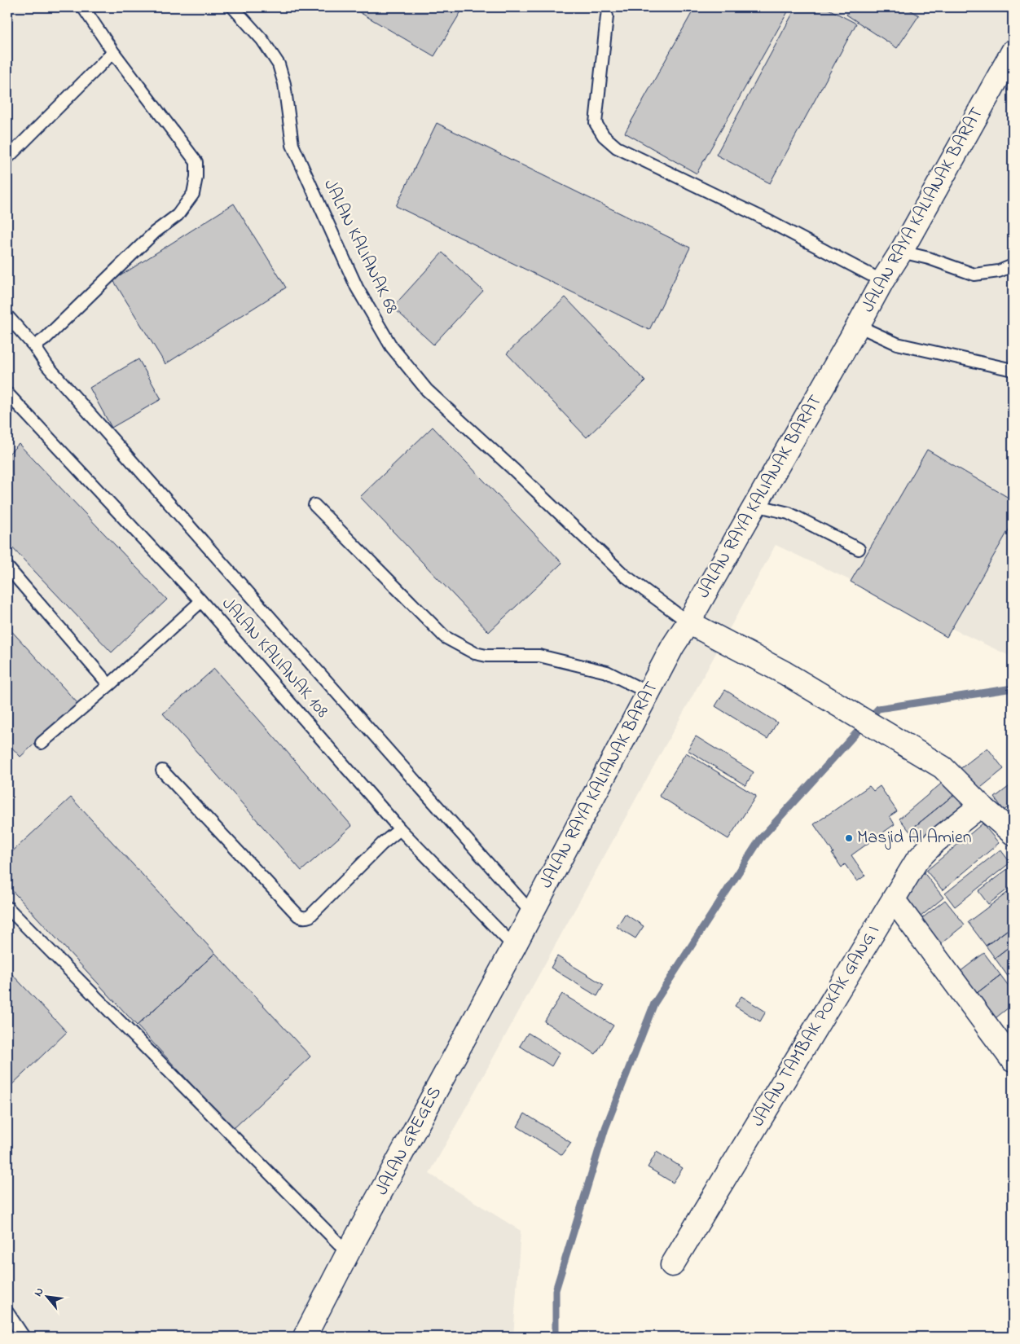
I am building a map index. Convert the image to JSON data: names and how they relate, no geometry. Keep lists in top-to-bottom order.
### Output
{
  "streets": {
    "main road": ["JALAN RAYA KALIANAK BARAT", "JALAN TAMBAK POKAK GANG I", "JALAN GREGES"],
    "lane": ["JALAN KALIANAK 68", "JALAN KALIANAK 108"]
  },
  "crossings": [
    ["JALAN RAYA KALIANAK BARAT", "JALAN KALIANAK 68"],
    ["JALAN RAYA KALIANAK BARAT", "JALAN KALIANAK 108"],
    ["JALAN RAYA KALIANAK BARAT", "JALAN GREGES"],
    ["JALAN KALIANAK 108", "JALAN GREGES"]
  ],
  "places": ["Masjid Al Amien"],
  "north": "top left"
}
